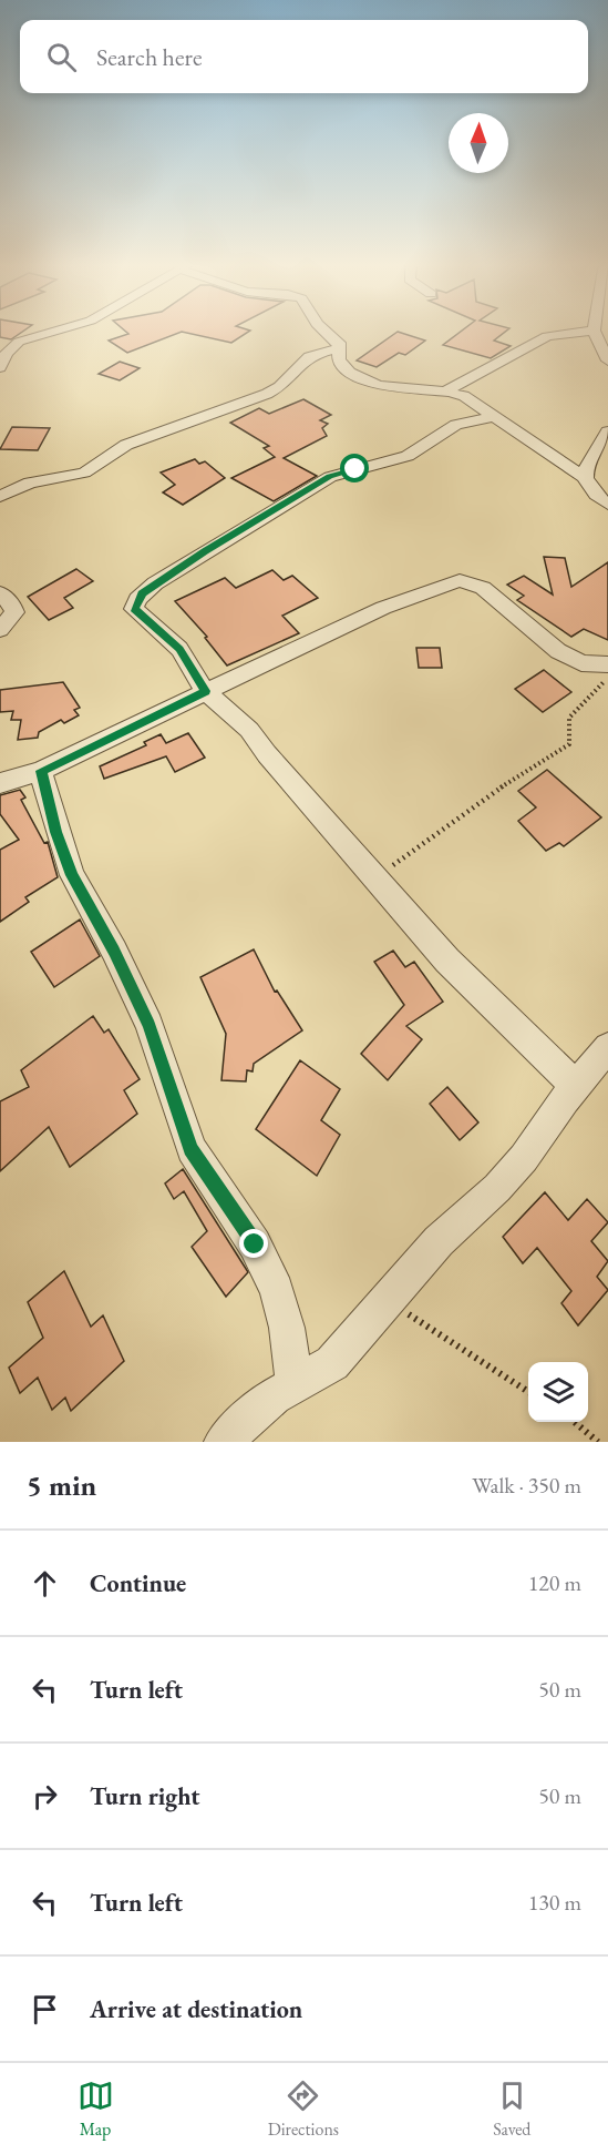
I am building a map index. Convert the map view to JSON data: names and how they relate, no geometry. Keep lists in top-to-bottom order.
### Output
{
  "north": "top",
  "page": {
    "search": "Search here",
    "heading": ["5 min", "Walk · 350 m"],
    "list": [
      ["Continue", "120 m"],
      ["Turn left", "50 m"],
      ["Turn right", "50 m"],
      ["Turn left", "130 m"],
      "Arrive at destination"
    ],
    "nav": ["Map", "Directions", "Saved"]
  }
}
